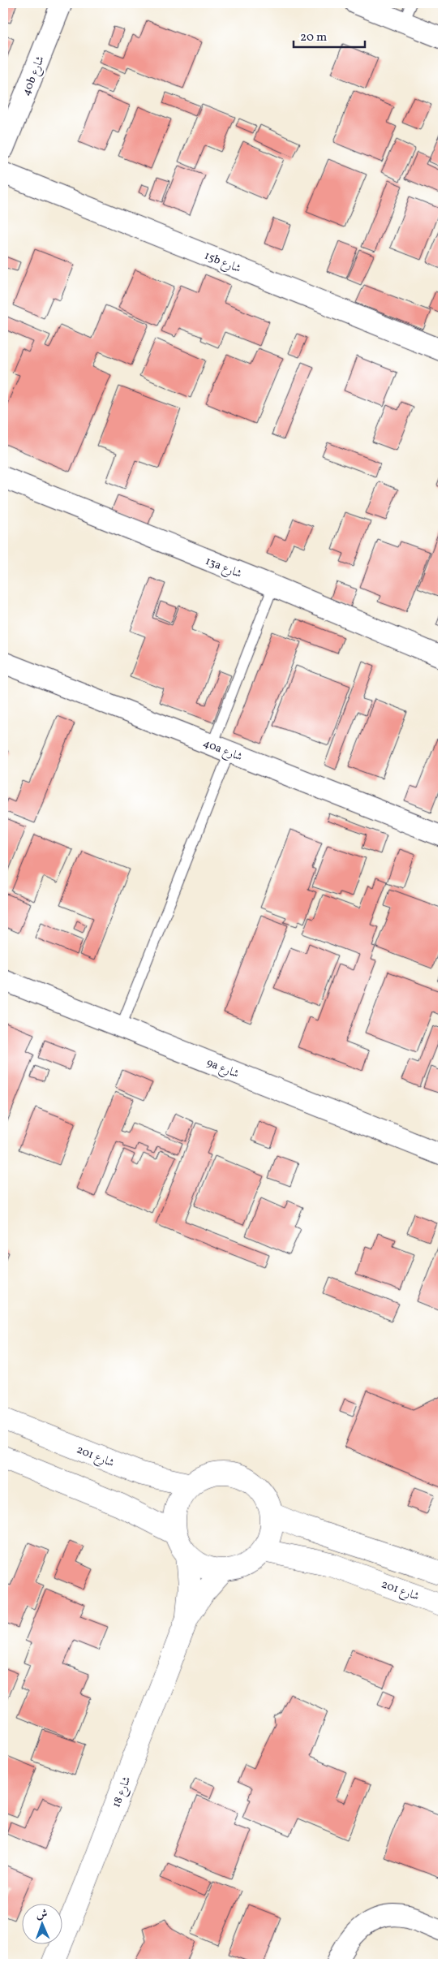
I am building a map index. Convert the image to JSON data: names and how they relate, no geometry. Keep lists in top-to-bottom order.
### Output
{
  "streets": {
    "street": [
      "40b شارع",
      "15b شارع",
      "13a شارع",
      "40a شارع",
      "9a شارع",
      "شارع 201",
      "شارع 18"
    ]
  },
  "crossings": [
    ["شارع 201", "شارع 18"]
  ],
  "scale_bar": "20 m",
  "north": "top"
}
